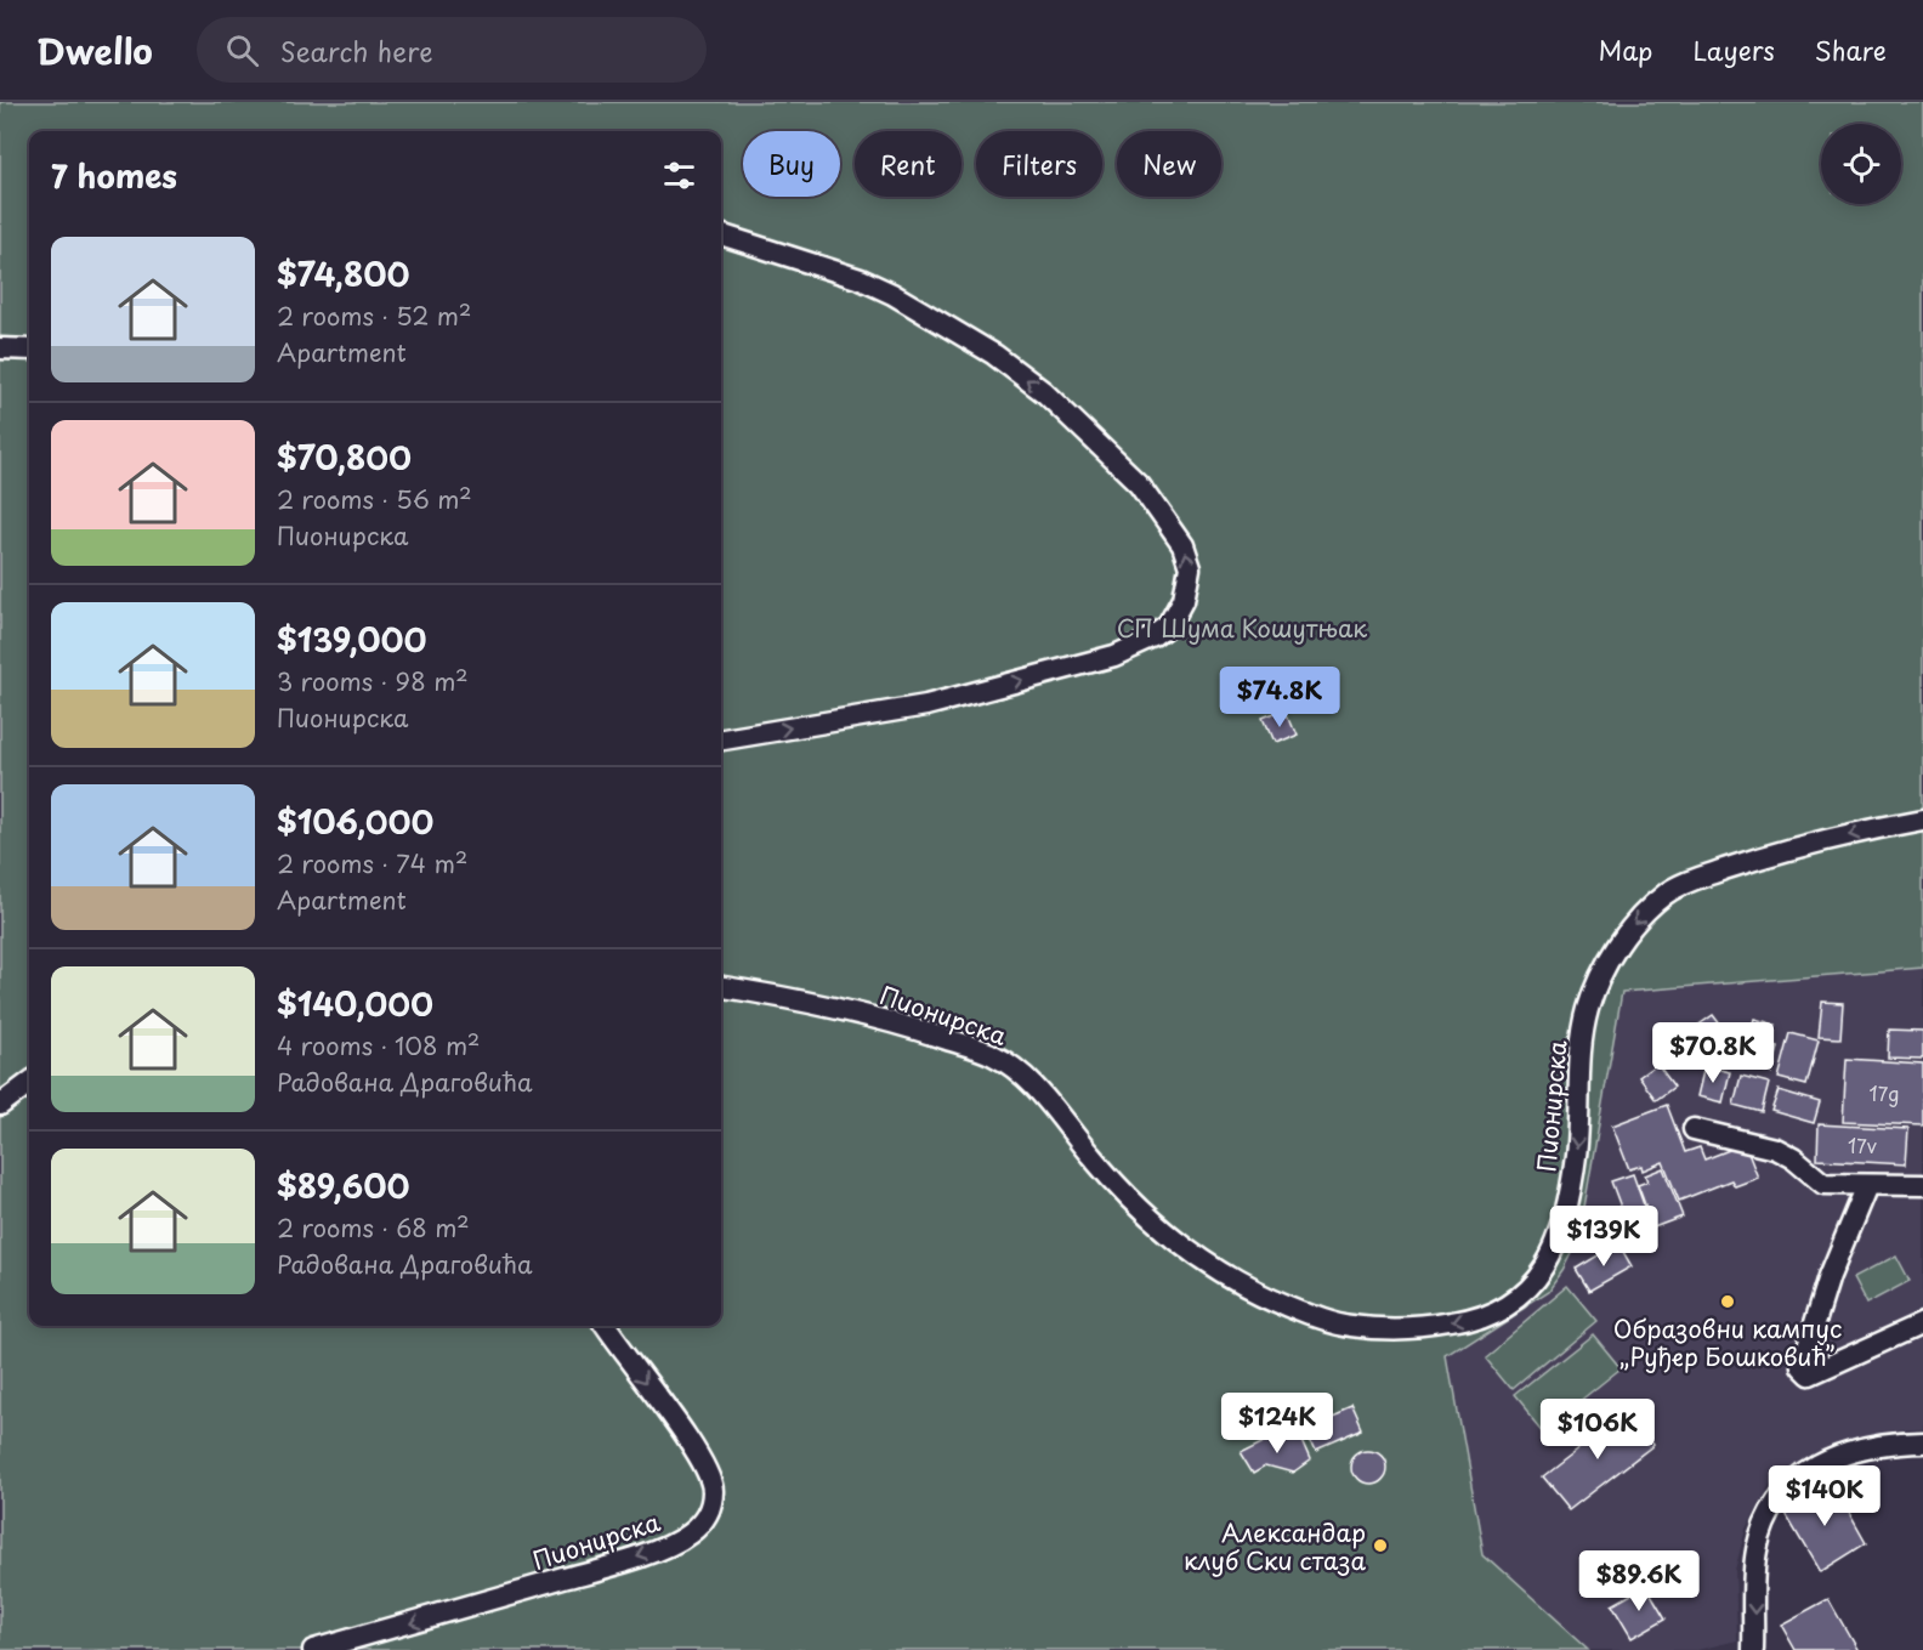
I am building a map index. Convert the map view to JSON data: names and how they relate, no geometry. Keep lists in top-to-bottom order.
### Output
{
  "streets": {
    "street": ["Пионирска"]
  },
  "parks": ["СП Шума Кошутњак"],
  "places": ["Образовни кампус „Руђер Бошковић”", "Александар клуб Ски стаза"],
  "house_numbers": ["17g", "17v"],
  "page": {
    "header": "Dwello",
    "search": "Search here",
    "nav": ["Map", "Layers", "Share"],
    "chip": [
      "Buy",
      "Rent",
      "Filters",
      "New"
    ],
    "heading": "7 homes",
    "list": [
      {
        "name": "$74,800",
        "note": "2 rooms · 52 m² · Apartment"
      },
      {
        "name": "$70,800",
        "note": "2 rooms · 56 m² · Пионирска"
      },
      {
        "name": "$139,000",
        "note": "3 rooms · 98 m² · Пионирска"
      },
      {
        "name": "$106,000",
        "note": "2 rooms · 74 m² · Apartment"
      },
      {
        "name": "$140,000",
        "note": "4 rooms · 108 m² · Радована Драговића"
      },
      {
        "name": "$89,600",
        "note": "2 rooms · 68 m² · Радована Драговића"
      }
    ],
    "price": [
      "$74.8K",
      "$70.8K",
      "$139K",
      "$124K",
      "$106K",
      "$140K",
      "$89.6K"
    ]
  }
}
